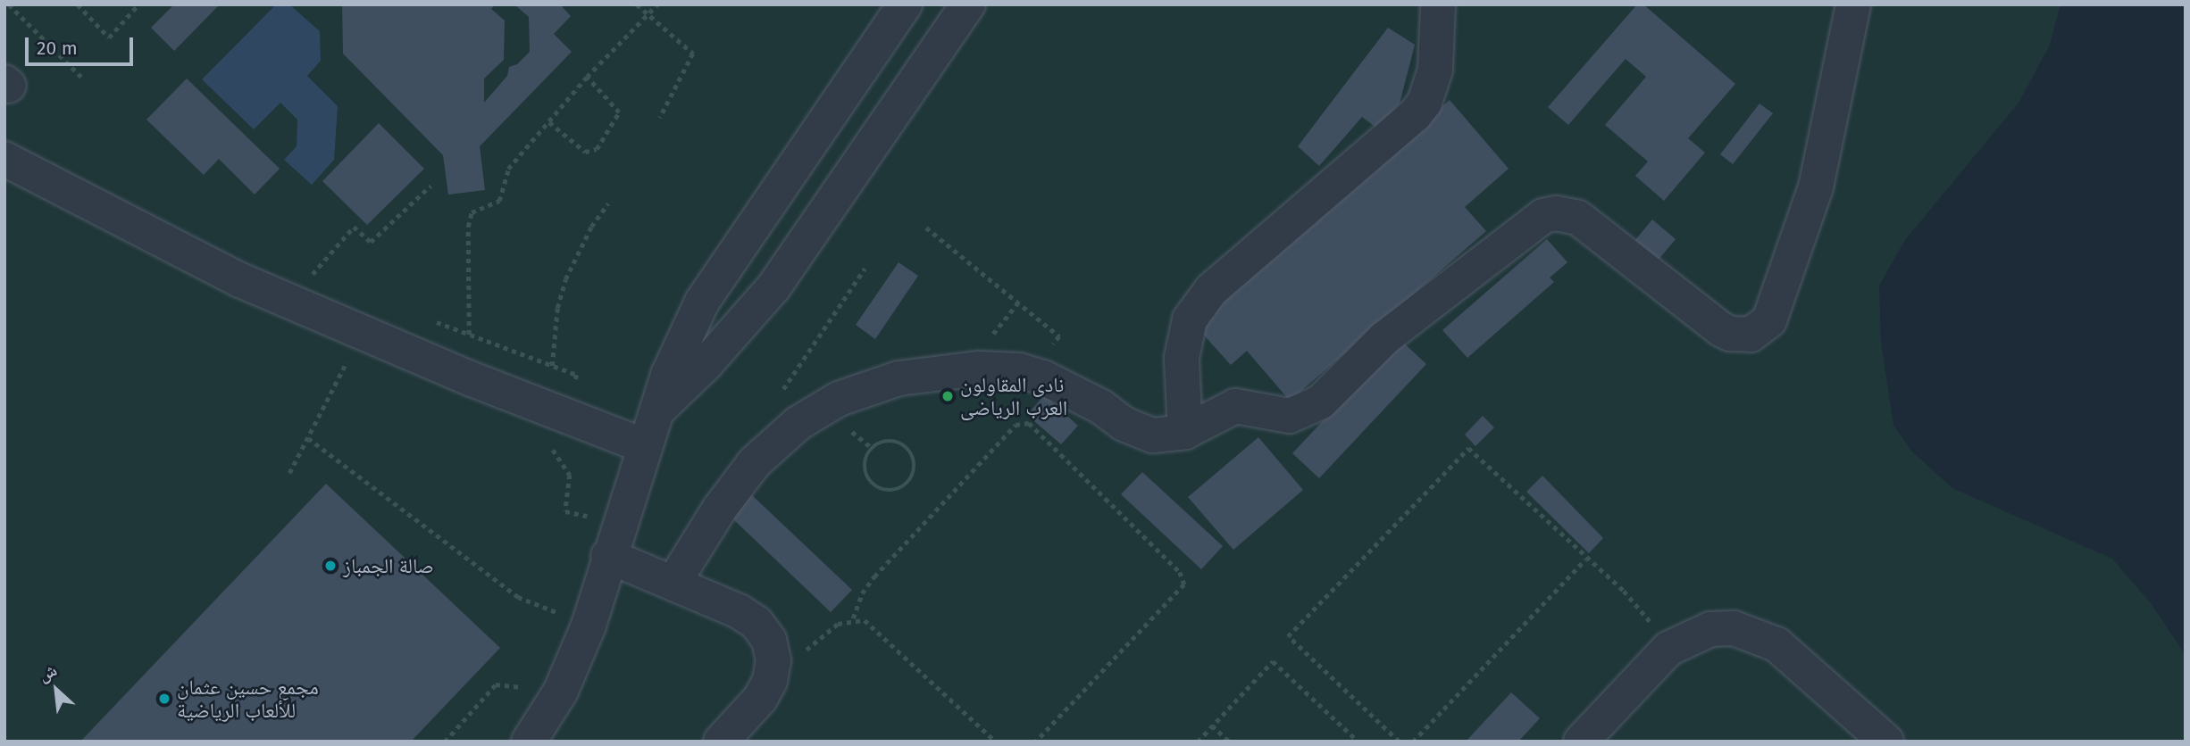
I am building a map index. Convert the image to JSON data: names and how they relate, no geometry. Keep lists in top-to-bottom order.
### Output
{
  "places": ["نادى المقاولون العرب الرياضى", "صالة الجمباز", "مجمع حسين عثمان للألعاب الرياضية"],
  "scale_bar": "20 m",
  "north": "top left"
}
